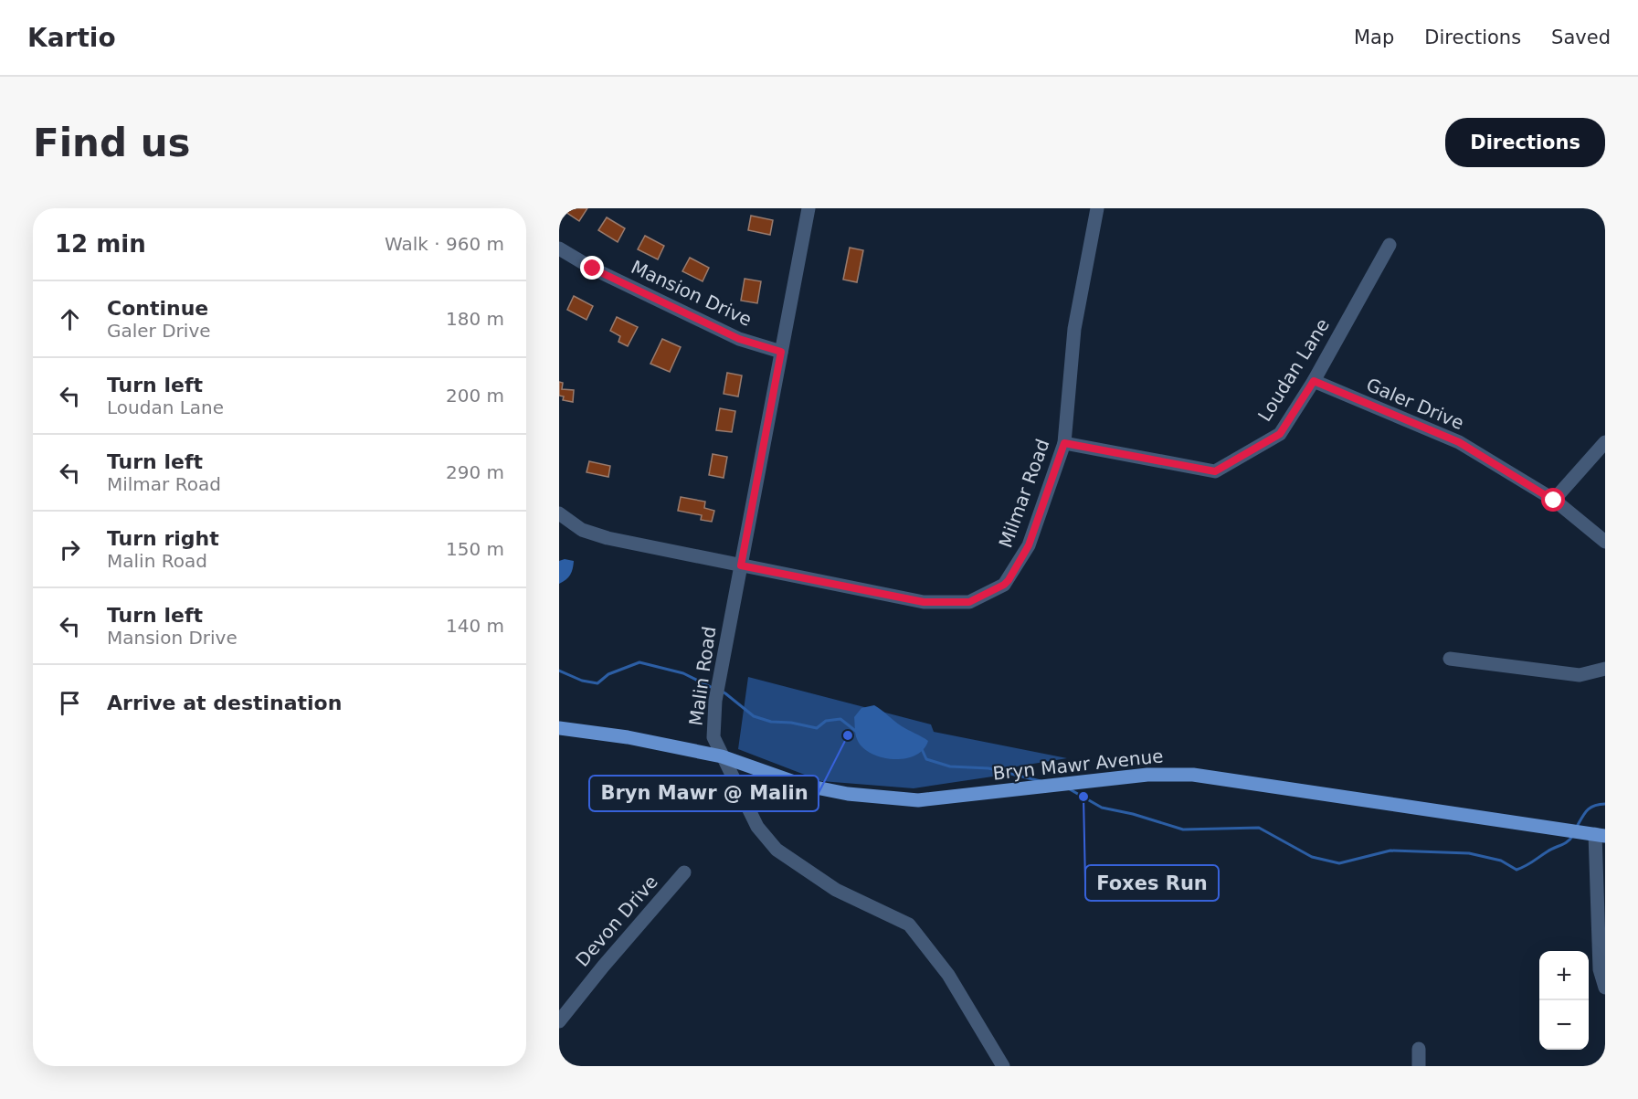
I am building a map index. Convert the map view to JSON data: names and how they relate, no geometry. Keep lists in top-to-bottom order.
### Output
{
  "streets": {
    "main road": ["Bryn Mawr Avenue"],
    "street": [
      "Mansion Drive",
      "Loudan Lane",
      "Galer Drive",
      "Milmar Road",
      "Malin Road",
      "Devon Drive"
    ]
  },
  "crossings": [
    ["Mansion Drive", "Malin Road"],
    ["Loudan Lane", "Galer Drive"],
    ["Loudan Lane", "Milmar Road"],
    ["Milmar Road", "Malin Road"],
    ["Malin Road", "Bryn Mawr Avenue"]
  ],
  "places": ["Bryn Mawr @ Malin", "Foxes Run"],
  "page": {
    "header": "Kartio",
    "nav": ["Map", "Directions", "Saved"],
    "buttons": "Directions",
    "title": "Find us",
    "heading": ["12 min", "Walk · 960 m"],
    "list": [
      ["Continue", "Galer Drive", "180 m"],
      ["Turn left", "Loudan Lane", "200 m"],
      ["Turn left", "Milmar Road", "290 m"],
      ["Turn right", "Malin Road", "150 m"],
      ["Turn left", "Mansion Drive", "140 m"],
      "Arrive at destination"
    ],
    "map_buttons": ["+", "−"]
  }
}
